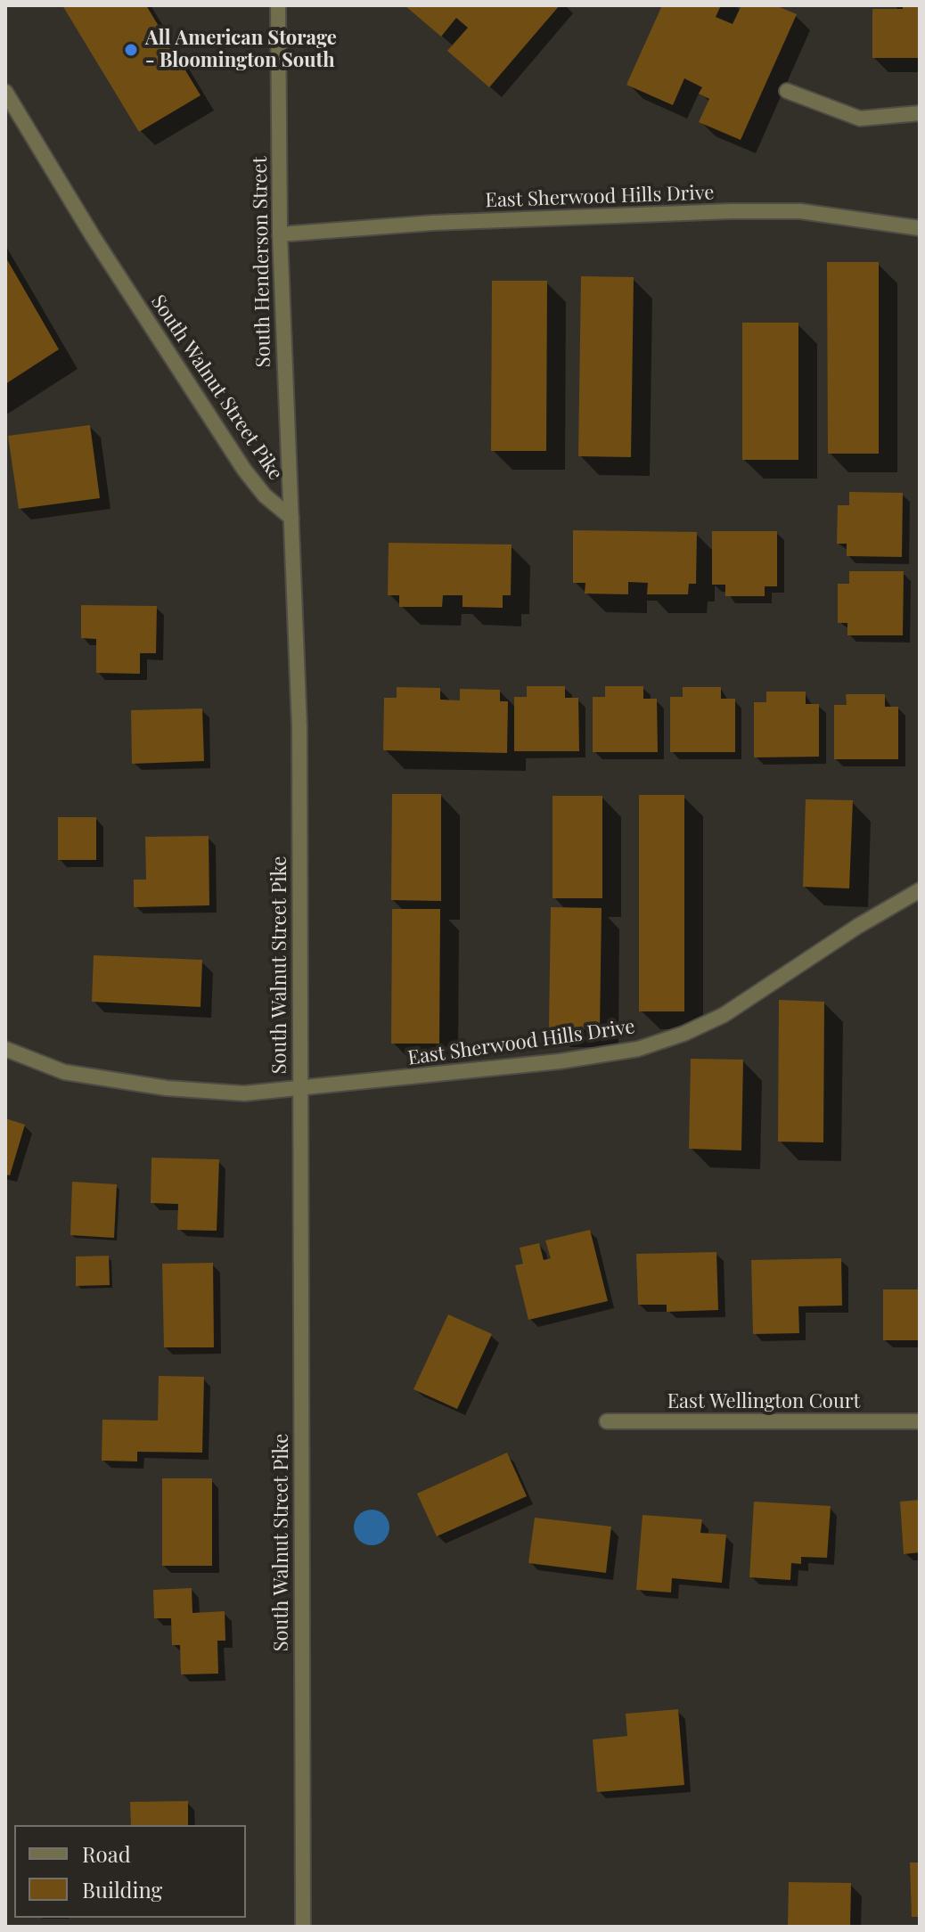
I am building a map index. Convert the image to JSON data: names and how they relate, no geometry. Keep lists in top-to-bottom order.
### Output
{
  "streets": {
    "street": [
      "East Sherwood Hills Drive",
      "South Henderson Street",
      "South Walnut Street Pike",
      "East Wellington Court"
    ]
  },
  "crossings": [
    ["East Sherwood Hills Drive", "South Henderson Street"],
    ["East Sherwood Hills Drive", "South Walnut Street Pike"],
    ["South Henderson Street", "South Walnut Street Pike"]
  ],
  "places": ["All American Storage - Bloomington South"],
  "legend": ["Road", "Building"]
}
